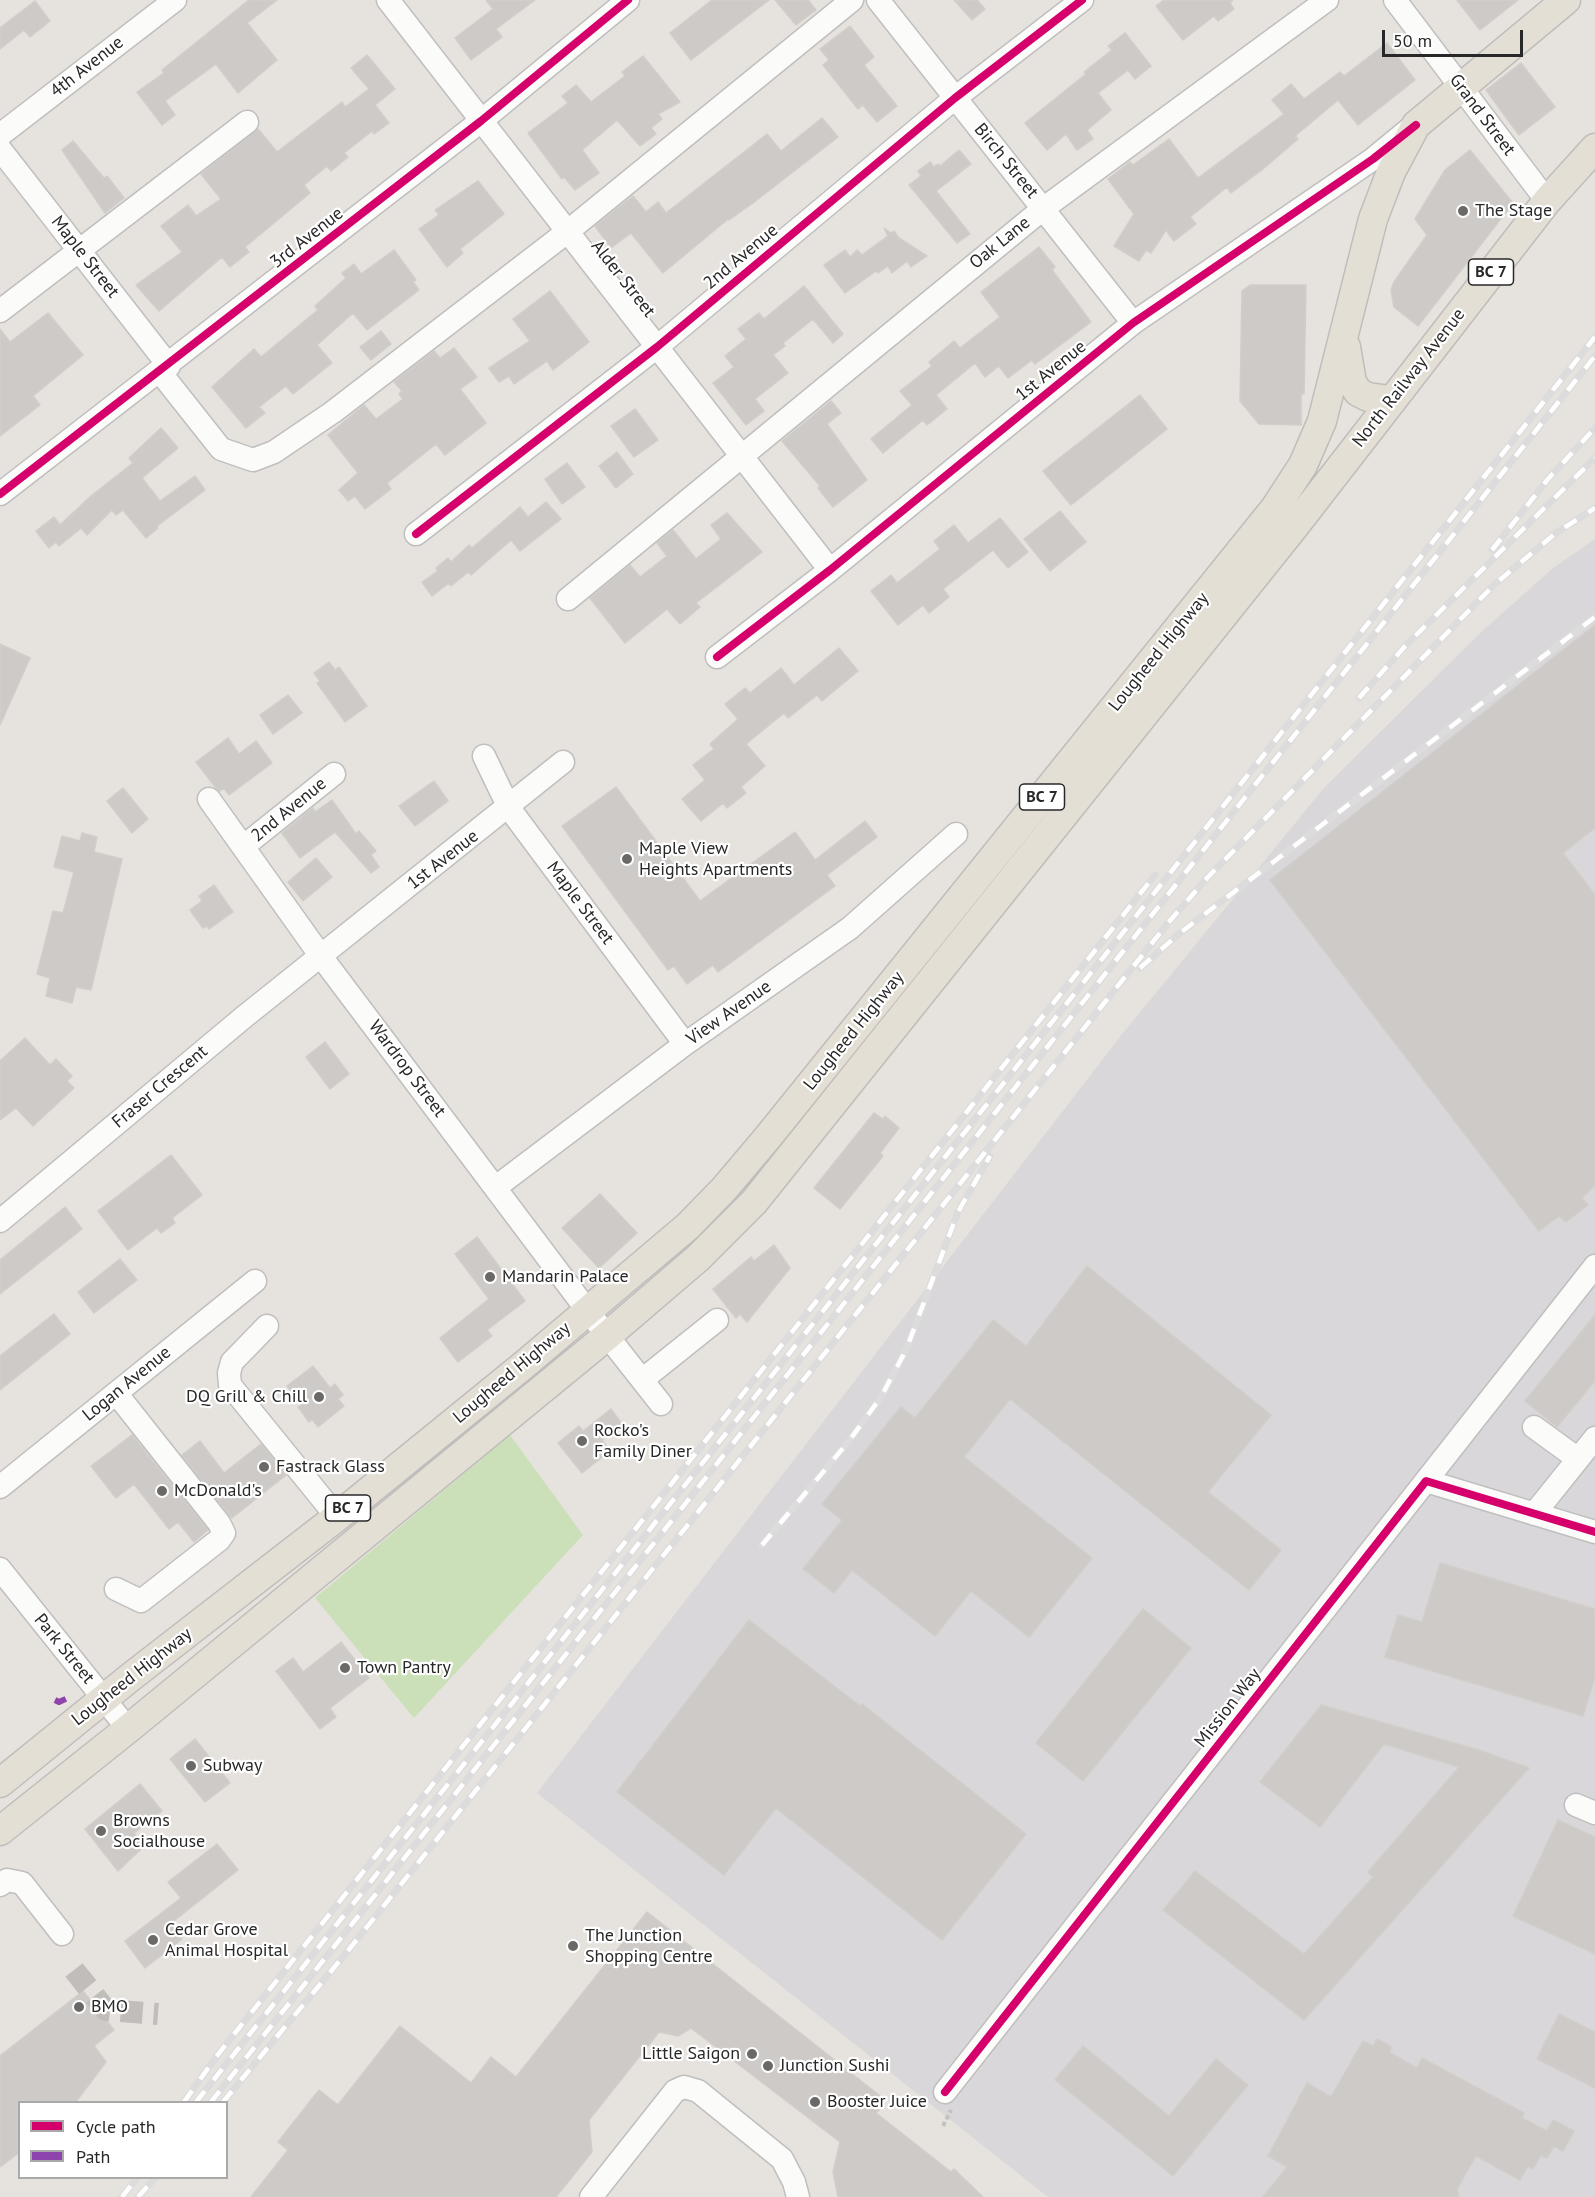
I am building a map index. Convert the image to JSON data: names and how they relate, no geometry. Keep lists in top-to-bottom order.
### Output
{
  "streets": {
    "main road": ["BC 7", "North Railway Avenue", "Lougheed Highway"],
    "street": [
      "4th Avenue",
      "Grand Street",
      "Birch Street",
      "3rd Avenue",
      "Oak Lane",
      "Maple Street",
      "2nd Avenue",
      "Alder Street",
      "1st Avenue",
      "View Avenue",
      "Wardrop Street",
      "Fraser Crescent",
      "Logan Avenue",
      "Park Street",
      "Mission Way"
    ]
  },
  "crossings": [
    ["Grand Street", "BC 7"],
    ["Grand Street", "North Railway Avenue"],
    ["Grand Street", "Lougheed Highway"],
    ["Birch Street", "Oak Lane"],
    ["Birch Street", "2nd Avenue"],
    ["Birch Street", "1st Avenue"],
    ["3rd Avenue", "Maple Street"],
    ["3rd Avenue", "Alder Street"],
    ["Oak Lane", "Alder Street"],
    ["Maple Street", "Alder Street"],
    ["Maple Street", "1st Avenue"],
    ["Maple Street", "View Avenue"],
    ["2nd Avenue", "Alder Street"],
    ["2nd Avenue", "Wardrop Street"],
    ["BC 7", "Lougheed Highway"],
    ["Alder Street", "1st Avenue"],
    ["1st Avenue", "Lougheed Highway"],
    ["1st Avenue", "Wardrop Street"],
    ["1st Avenue", "Fraser Crescent"],
    ["North Railway Avenue", "Lougheed Highway"],
    ["Lougheed Highway", "Wardrop Street"],
    ["Lougheed Highway", "Park Street"],
    ["View Avenue", "Wardrop Street"],
    ["Wardrop Street", "Fraser Crescent"]
  ],
  "places": [
    "The Stage",
    "Maple View Heights Apartments",
    "Mandarin Palace",
    "DQ Grill & Chill",
    "Rocko's Family Diner",
    "Fastrack Glass",
    "McDonald's",
    "Town Pantry",
    "Subway",
    "Browns Socialhouse",
    "Cedar Grove Animal Hospital",
    "The Junction Shopping Centre",
    "BMO",
    "Little Saigon",
    "Junction Sushi",
    "Booster Juice"
  ],
  "legend": ["Cycle path", "Path"],
  "scale_bar": "50 m"
}
